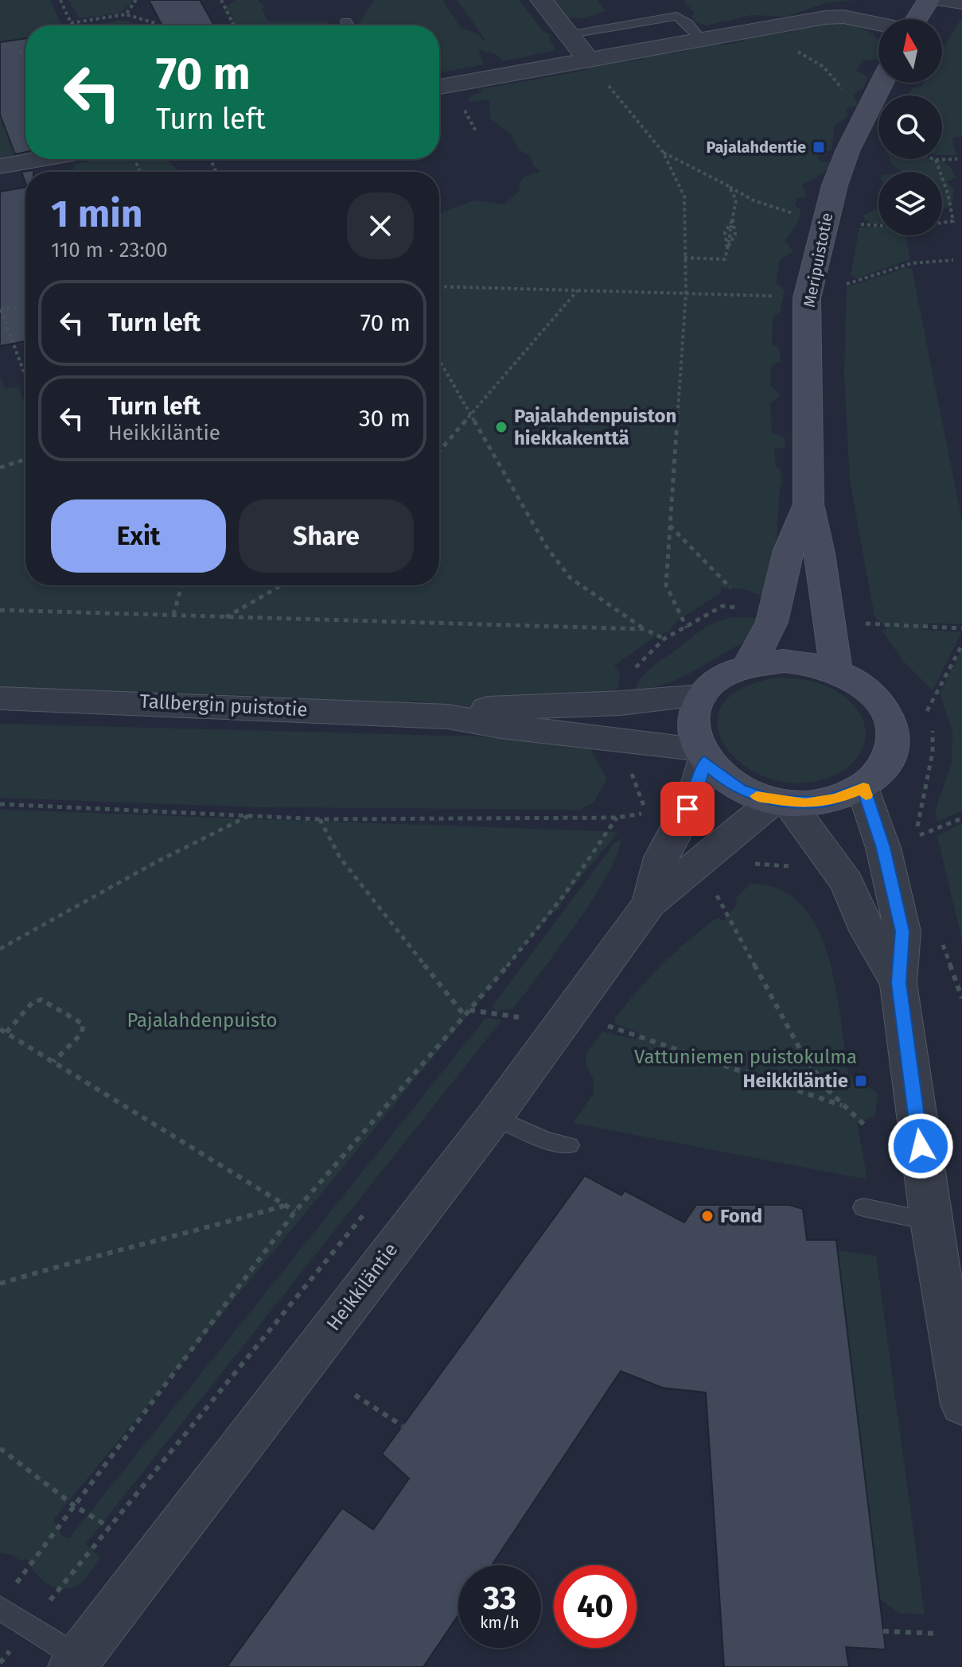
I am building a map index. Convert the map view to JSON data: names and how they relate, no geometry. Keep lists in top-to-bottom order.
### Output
{
  "streets": {
    "main road": ["Meripuistotie"],
    "street": ["Tallbergin puistotie", "Heikkiläntie"]
  },
  "crossings": [
    ["Meripuistotie", "Tallbergin puistotie"],
    ["Meripuistotie", "Heikkiläntie"],
    ["Tallbergin puistotie", "Heikkiläntie"]
  ],
  "parks": ["Pajalahdenpuisto", "Vattuniemen puistokulma"],
  "places": {
    "transit": ["Pajalahdentie", "Heikkiläntie"],
    "other": ["Pajalahdenpuiston hiekkakenttä", "Fond"]
  },
  "north": "top",
  "page": {
    "turn": ["70 m", "Turn left"],
    "heading": ["1 min", "110 m · 23:00"],
    "list": [
      {
        "name": "Turn left",
        "value": "70 m"
      },
      {
        "name": "Turn left",
        "note": "Heikkiläntie",
        "value": "30 m"
      }
    ],
    "buttons": ["Exit", "Share"],
    "speed": "33 km/h",
    "limit": "40"
  }
}
